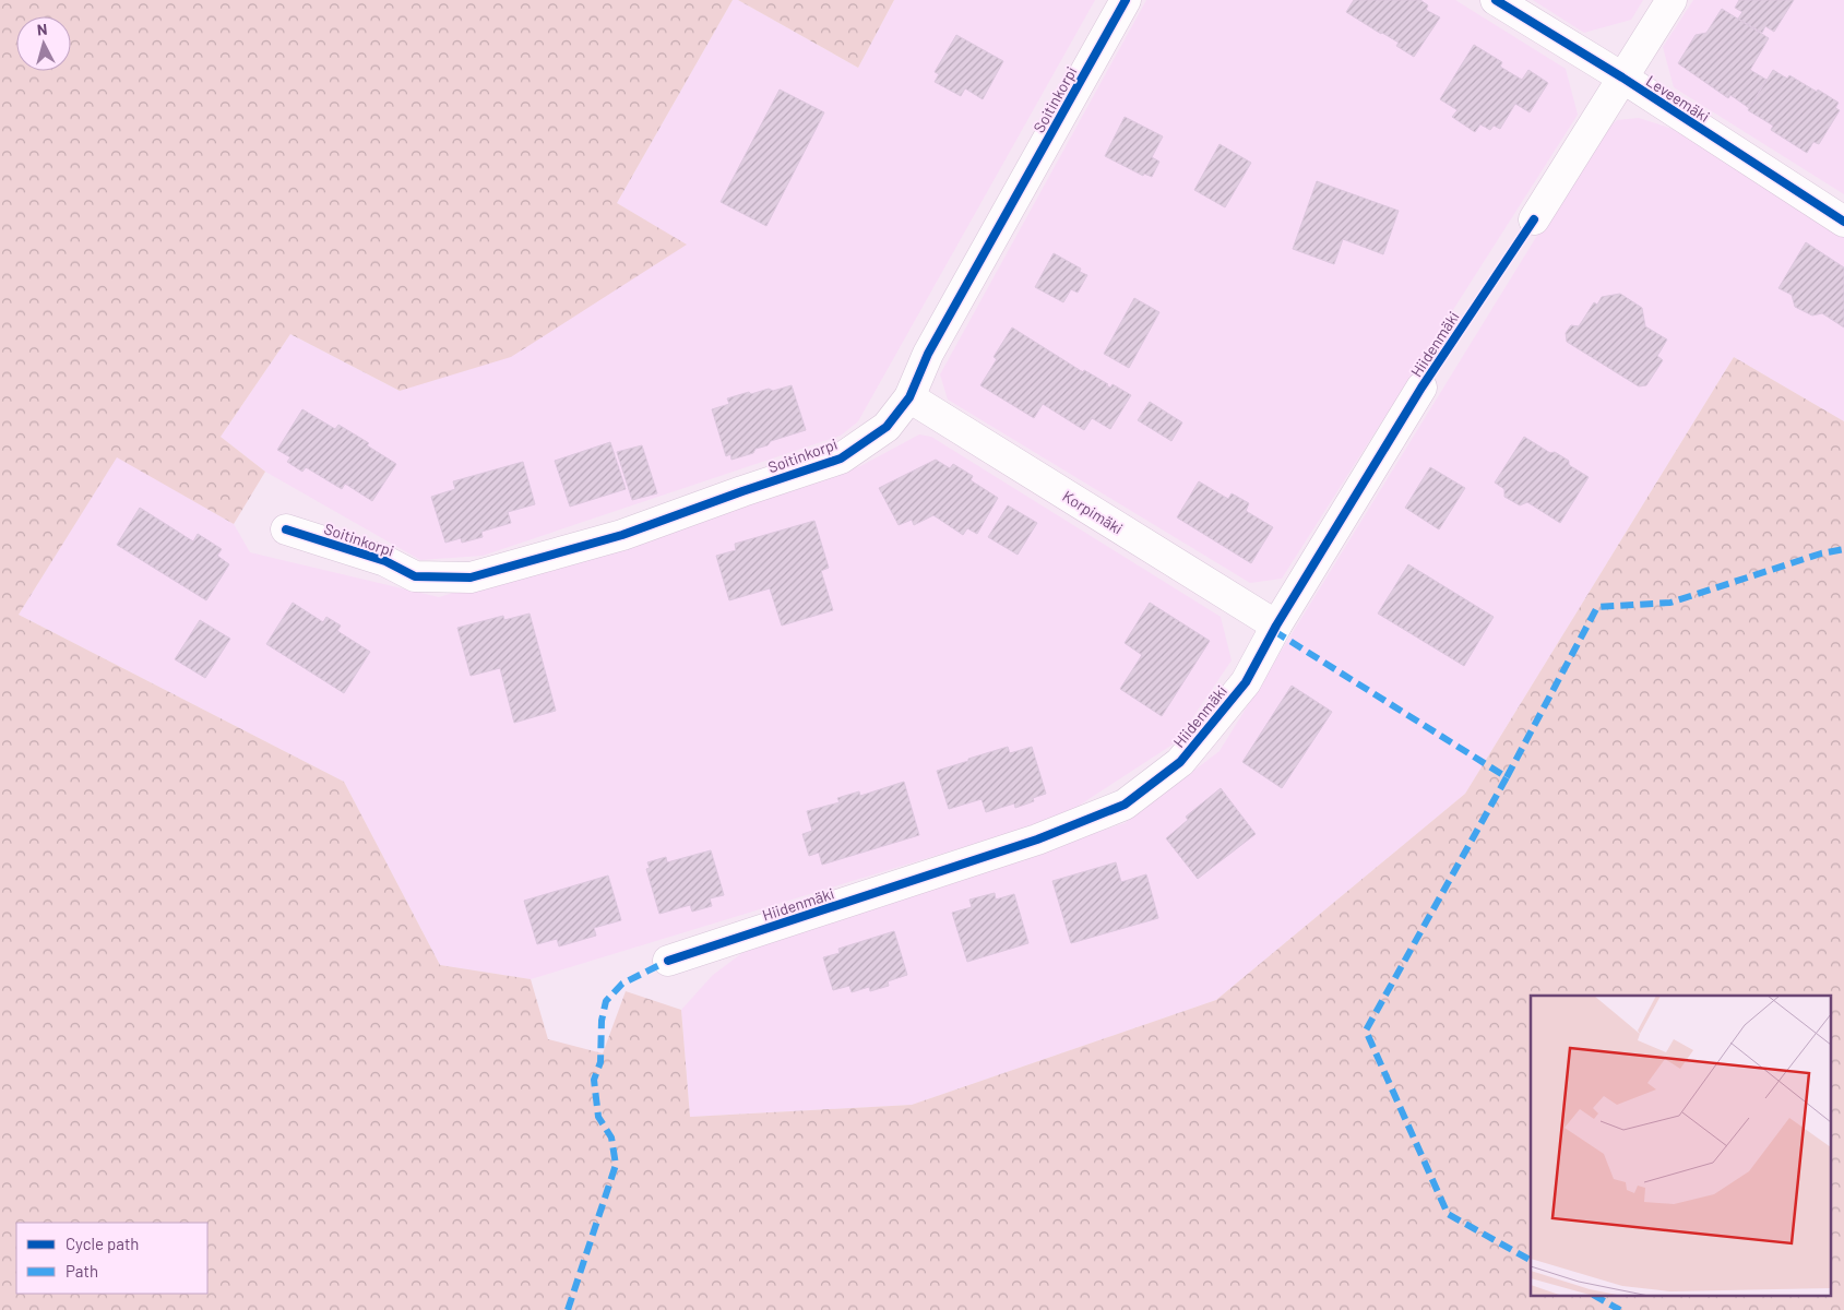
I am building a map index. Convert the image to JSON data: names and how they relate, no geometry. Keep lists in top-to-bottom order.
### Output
{
  "streets": {
    "street": [
      "Leveemäki",
      "Soitinkorpi",
      "Hiidenmäki",
      "Korpimäki"
    ]
  },
  "crossings": [
    ["Soitinkorpi", "Korpimäki"],
    ["Hiidenmäki", "Korpimäki"]
  ],
  "legend": ["Cycle path", "Path"],
  "north": "top"
}
